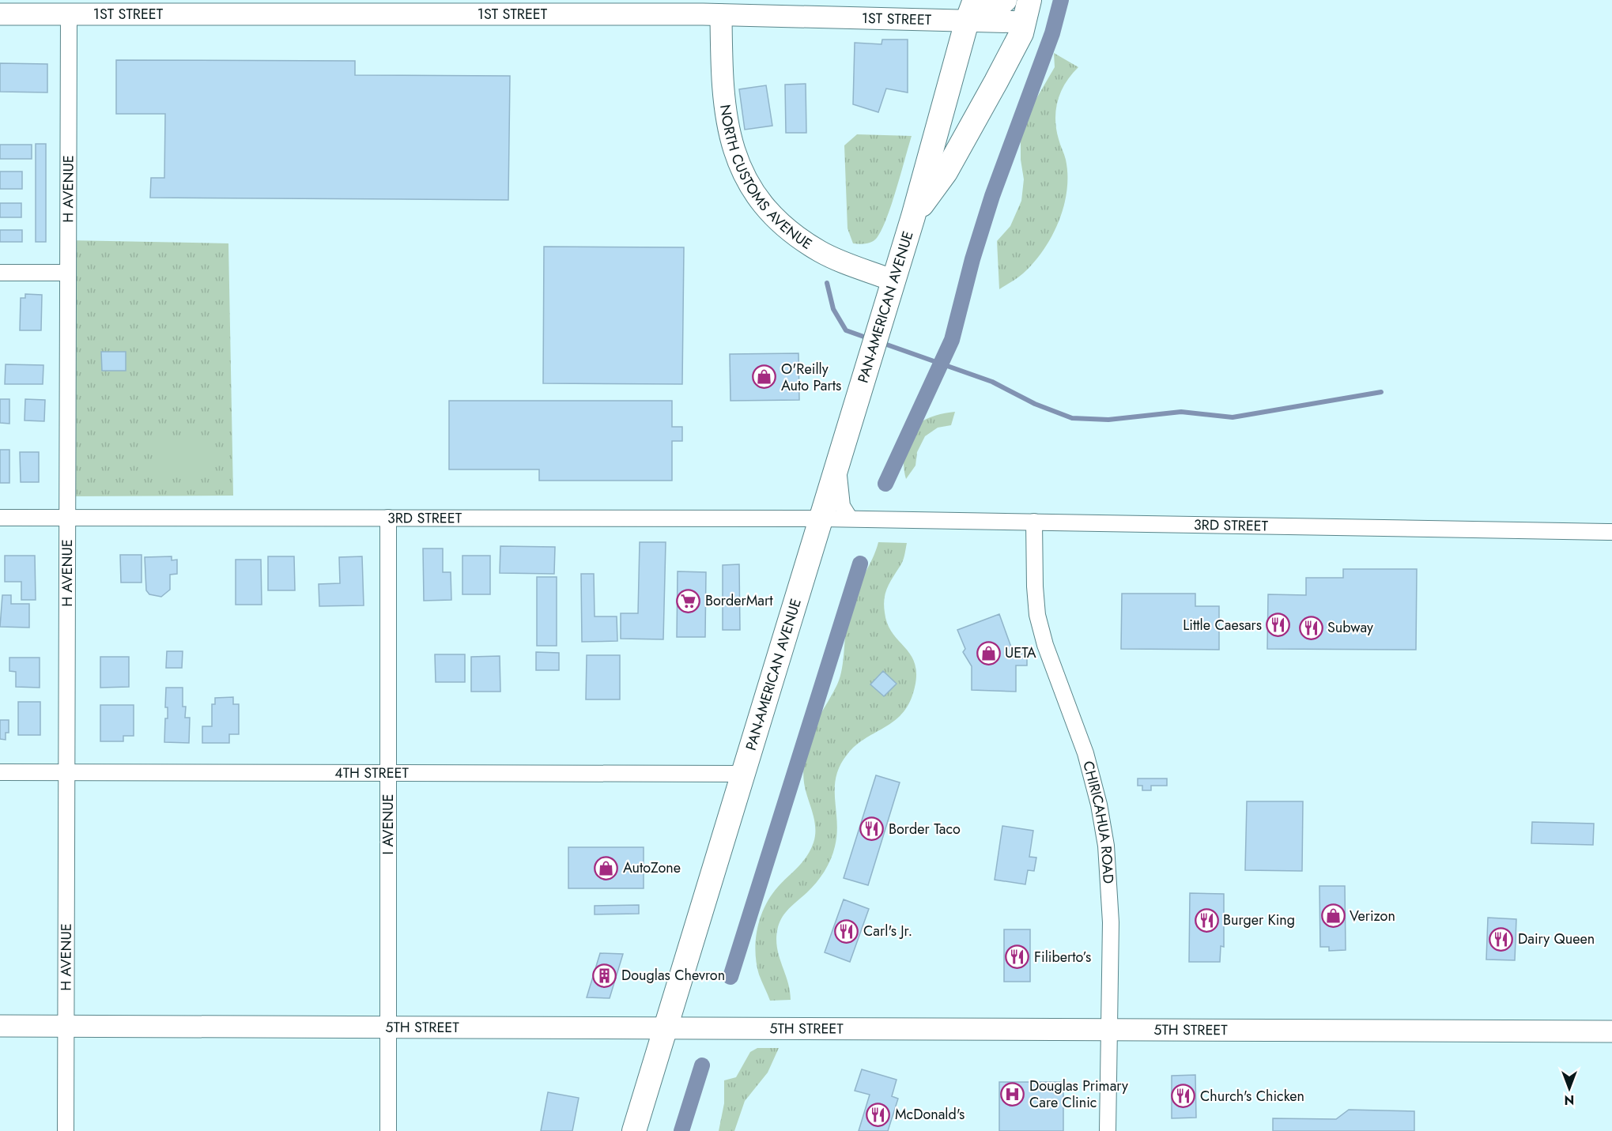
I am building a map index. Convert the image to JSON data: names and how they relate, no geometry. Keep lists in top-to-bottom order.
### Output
{
  "streets": {
    "main road": ["PAN-AMERICAN AVENUE"],
    "street": [
      "1ST STREET",
      "NORTH CUSTOMS AVENUE",
      "H AVENUE",
      "3RD STREET",
      "4TH STREET",
      "CHIRICAHUA ROAD",
      "I AVENUE",
      "5TH STREET"
    ]
  },
  "crossings": [
    ["1ST STREET", "NORTH CUSTOMS AVENUE"],
    ["1ST STREET", "H AVENUE"],
    ["1ST STREET", "PAN-AMERICAN AVENUE"],
    ["NORTH CUSTOMS AVENUE", "PAN-AMERICAN AVENUE"],
    ["H AVENUE", "3RD STREET"],
    ["H AVENUE", "4TH STREET"],
    ["H AVENUE", "5TH STREET"],
    ["PAN-AMERICAN AVENUE", "3RD STREET"],
    ["PAN-AMERICAN AVENUE", "4TH STREET"],
    ["PAN-AMERICAN AVENUE", "5TH STREET"],
    ["3RD STREET", "CHIRICAHUA ROAD"],
    ["3RD STREET", "I AVENUE"],
    ["4TH STREET", "I AVENUE"],
    ["CHIRICAHUA ROAD", "5TH STREET"],
    ["I AVENUE", "5TH STREET"]
  ],
  "places": {
    "shop": [
      "O'Reilly Auto Parts",
      "UETA",
      "AutoZone",
      "Verizon"
    ],
    "supermarket": ["BorderMart"],
    "restaurant": [
      "Little Caesars",
      "Subway",
      "Border Taco",
      "Burger King",
      "Carl's Jr.",
      "Dairy Queen",
      "Filiberto’s",
      "Church's Chicken",
      "McDonald's"
    ],
    "building": ["Douglas Chevron"],
    "hospital": ["Douglas Primary Care Clinic"]
  },
  "north": "bottom"
}
